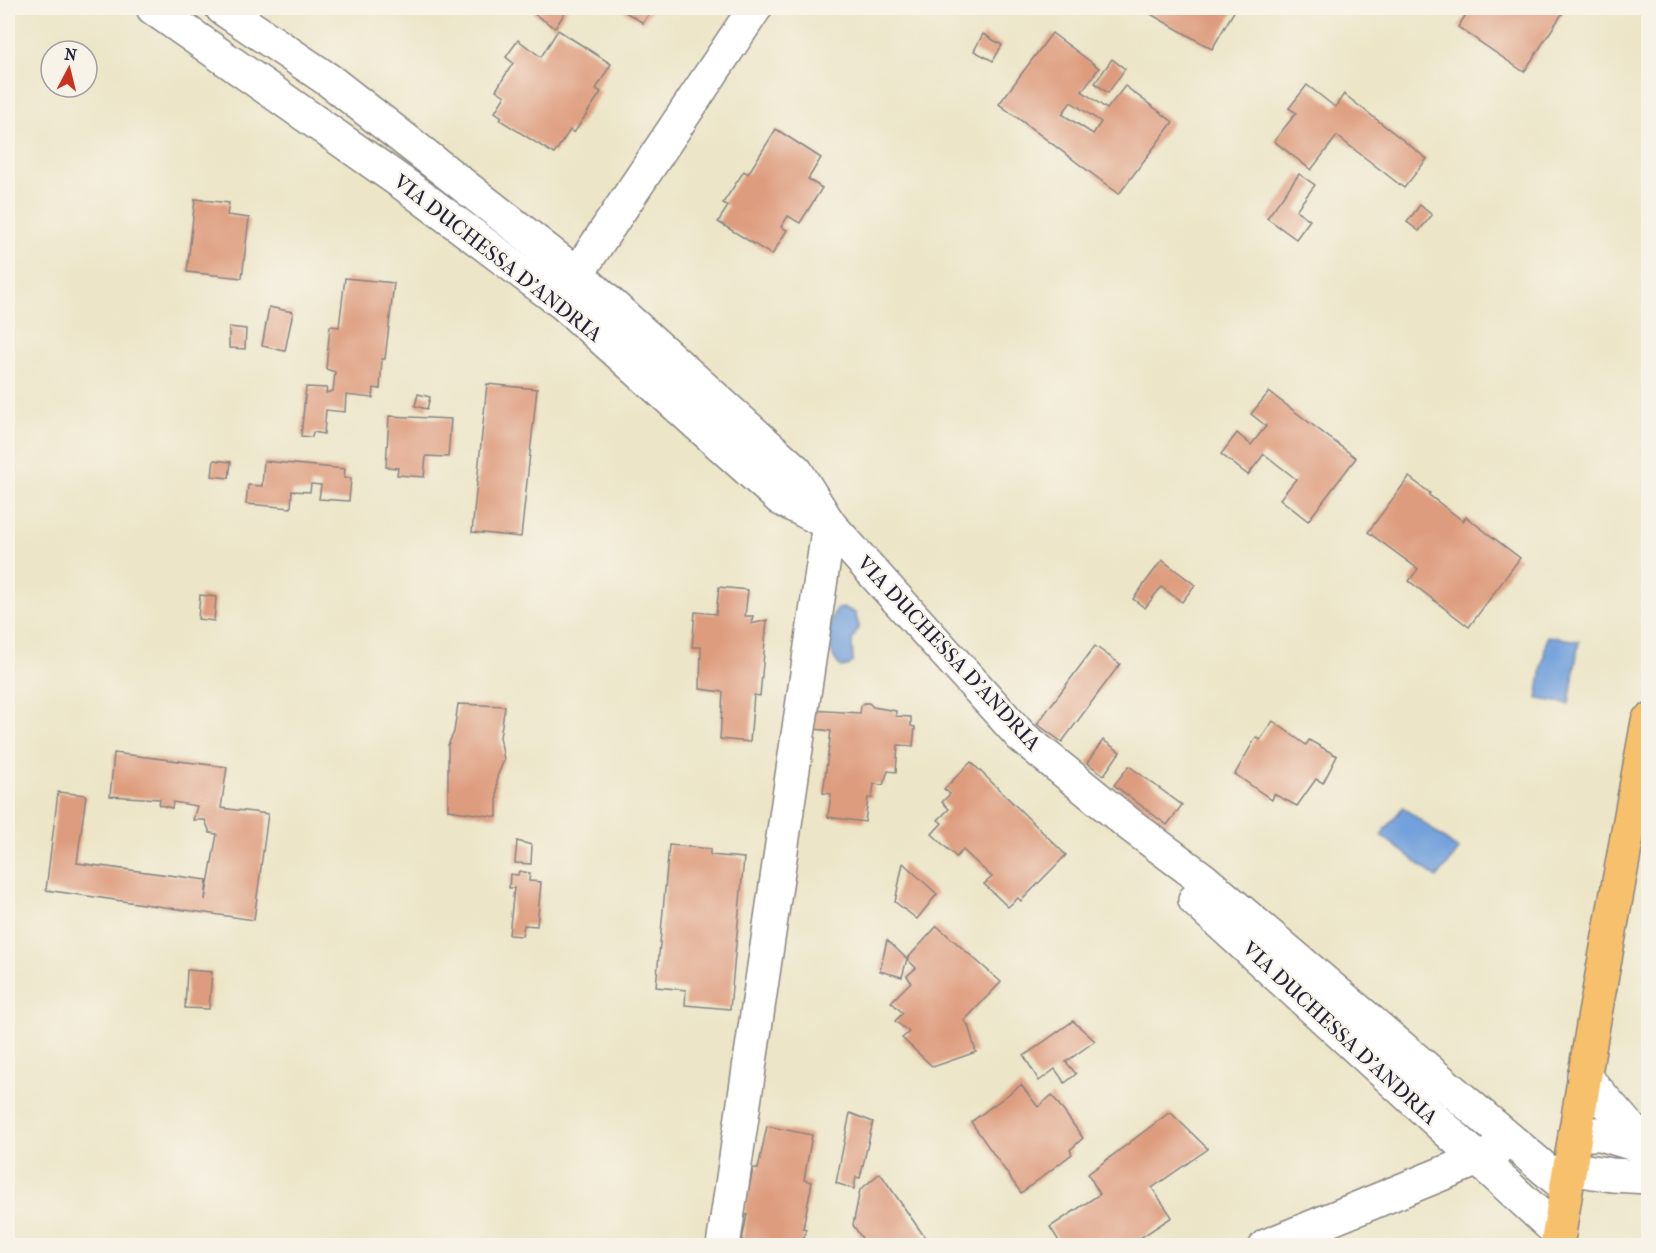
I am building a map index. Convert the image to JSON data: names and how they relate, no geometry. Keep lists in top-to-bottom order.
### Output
{
  "streets": {
    "street": ["VIA DUCHESSA D'ANDRIA"]
  },
  "north": "top"
}
